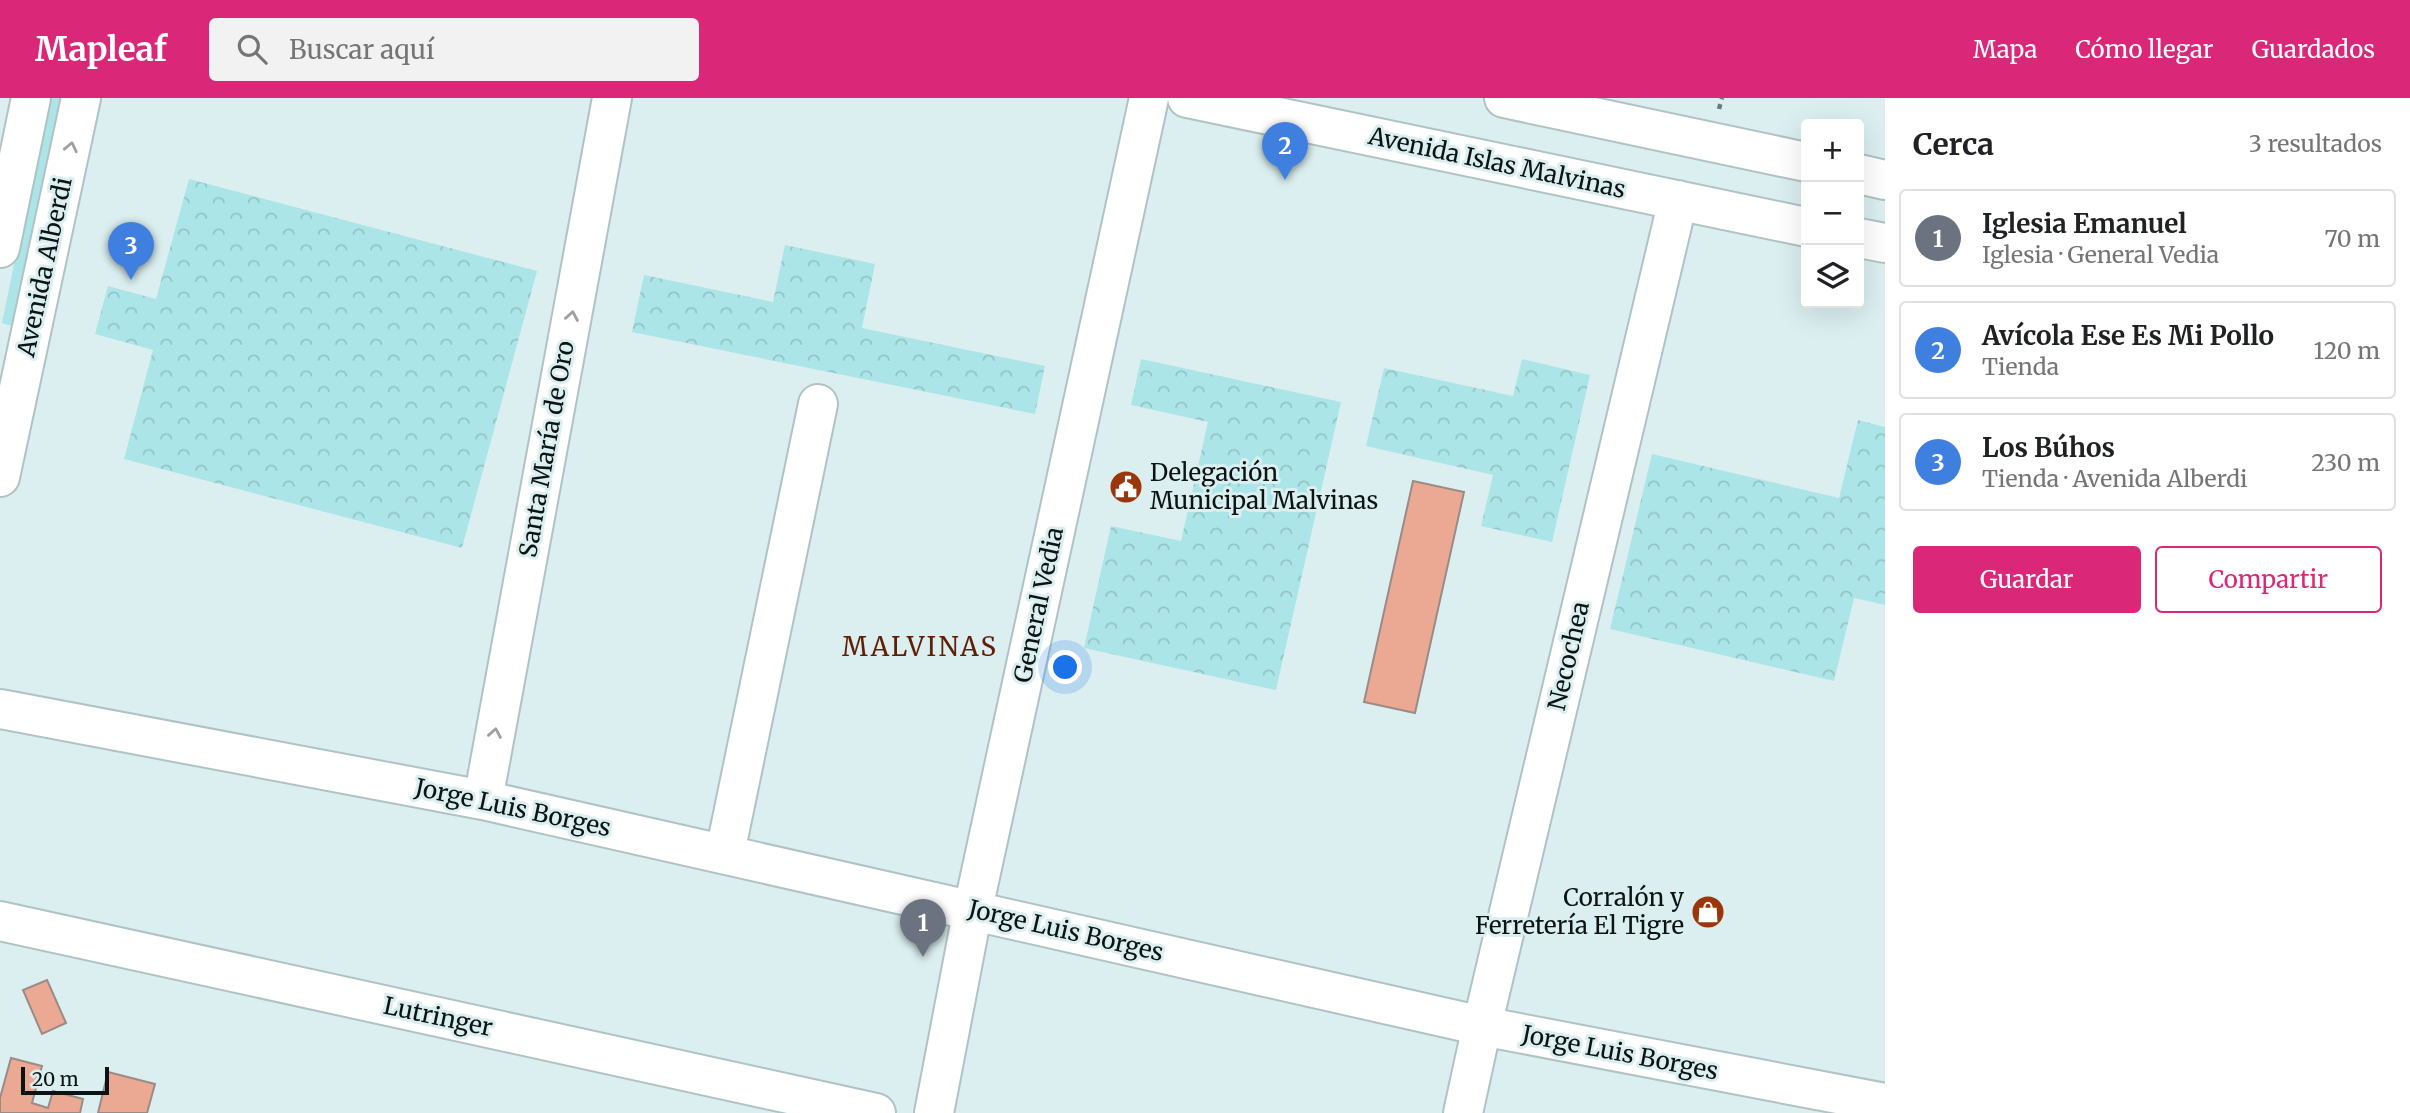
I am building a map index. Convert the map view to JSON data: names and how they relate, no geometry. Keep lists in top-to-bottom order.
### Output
{
  "streets": {
    "street": [
      "Avenida Islas Malvinas",
      "Avenida Alberdi",
      "Santa María de Oro",
      "General Vedia",
      "Necochea",
      "Jorge Luis Borges",
      "Lutringer"
    ]
  },
  "crossings": [
    ["Avenida Islas Malvinas", "Necochea"],
    ["Santa María de Oro", "Jorge Luis Borges"],
    ["General Vedia", "Jorge Luis Borges"],
    ["Necochea", "Jorge Luis Borges"]
  ],
  "districts": ["MALVINAS"],
  "places": {
    "public building": ["Delegación Municipal Malvinas"],
    "shop": ["Corralón y Ferretería El Tigre"]
  },
  "scale_bar": "20 m",
  "page": {
    "header": "Mapleaf",
    "search": "Buscar aquí",
    "nav": ["Mapa", "Cómo llegar", "Guardados"],
    "heading": ["Cerca", "3 resultados"],
    "map_buttons": ["+", "−"],
    "pins": ["2", "3", "1"],
    "list": [
      {
        "mark": "1",
        "name": "Iglesia Emanuel",
        "note": "Iglesia · General Vedia",
        "value": "70 m"
      },
      {
        "mark": "2",
        "name": "Avícola Ese Es Mi Pollo",
        "note": "Tienda",
        "value": "120 m"
      },
      {
        "mark": "3",
        "name": "Los Búhos",
        "note": "Tienda · Avenida Alberdi",
        "value": "230 m"
      }
    ],
    "buttons": ["Guardar", "Compartir"],
    "scale": "20 m"
  }
}
